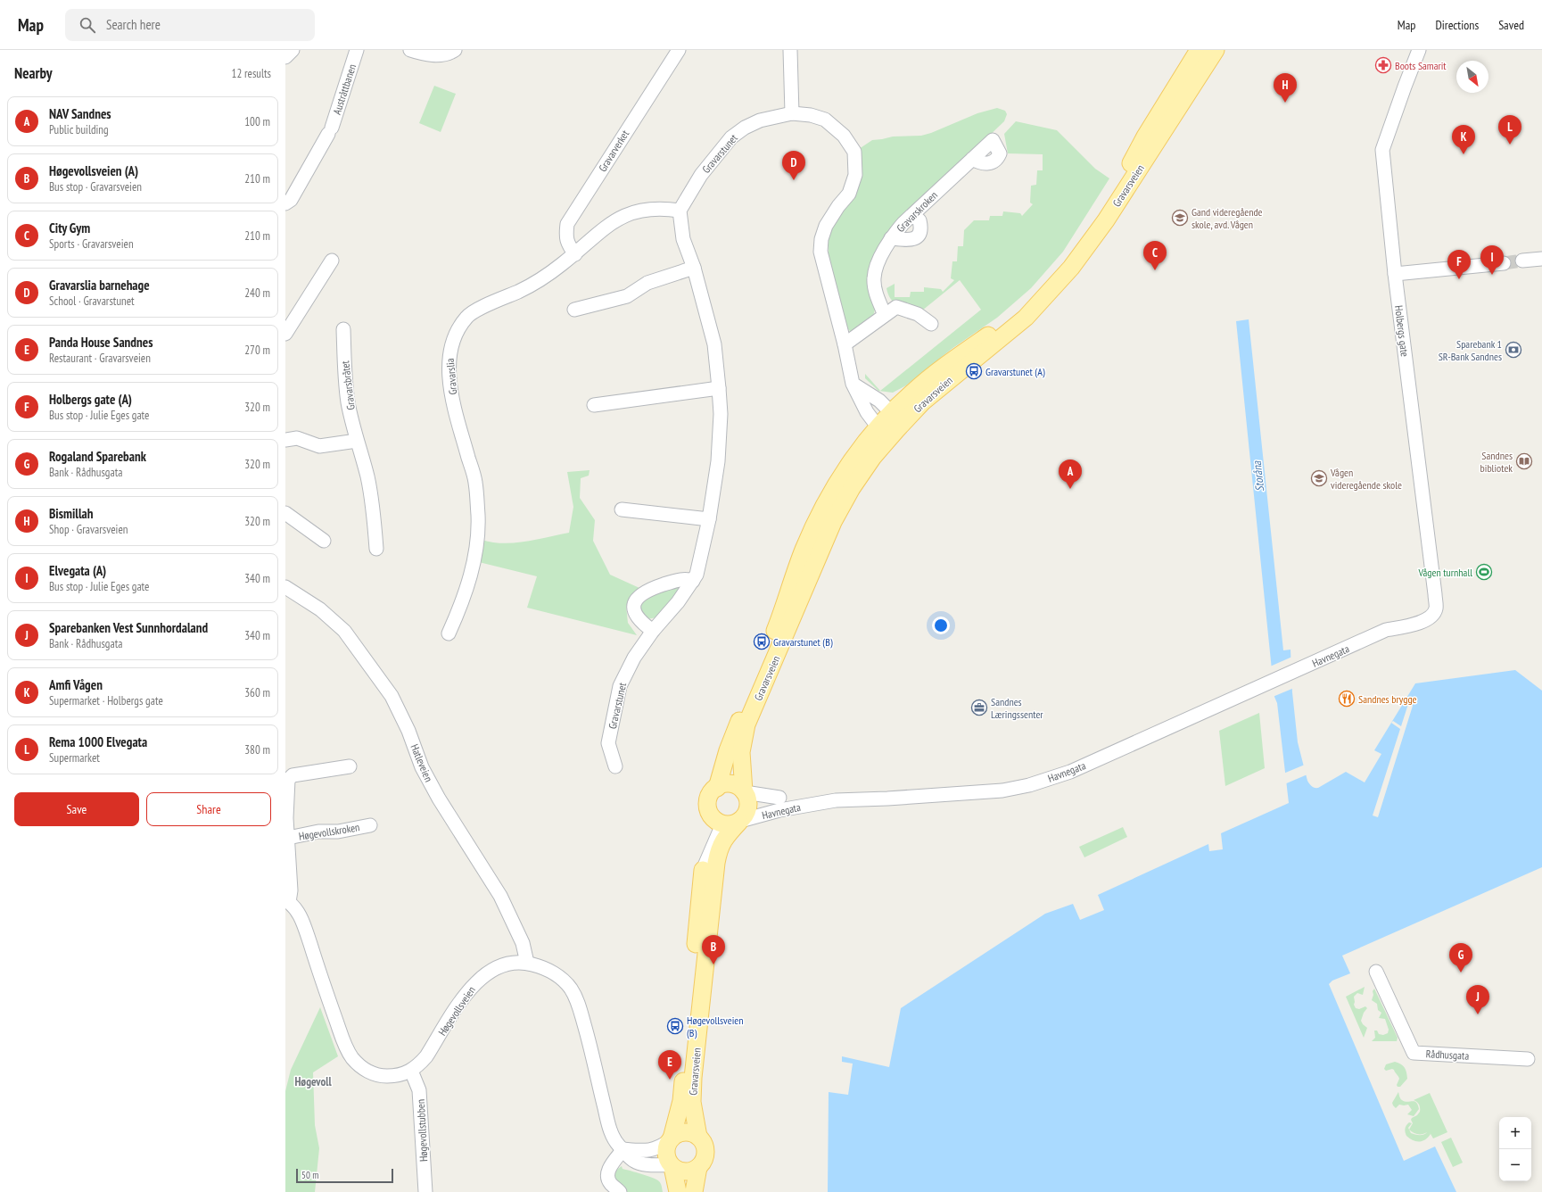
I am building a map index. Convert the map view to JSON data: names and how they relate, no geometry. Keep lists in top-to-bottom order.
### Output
{
  "streets": {
    "main road": ["Gravarsveien"],
    "street": [
      "Austråttbanen",
      "Gravarverket",
      "Gravarstunet",
      "Gravarskroken",
      "Holbergs gate",
      "Gravarslia",
      "Gravarsbråtet",
      "Havnegata",
      "Hatleveien",
      "Høgevollskroken",
      "Høgevollsveien",
      "Rådhusgata",
      "Høgevollstubben"
    ]
  },
  "crossings": [
    ["Gravarverket", "Gravarslia"],
    ["Gravarstunet", "Gravarsveien"],
    ["Gravarstunet", "Gravarslia"],
    ["Gravarsveien", "Havnegata"],
    ["Gravarsveien", "Høgevollsveien"],
    ["Holbergs gate", "Havnegata"],
    ["Hatleveien", "Høgevollsveien"],
    ["Høgevollskroken", "Høgevollsveien"],
    ["Høgevollsveien", "Høgevollstubben"]
  ],
  "districts": ["Høgevoll"],
  "water": ["Storåna"],
  "places": {
    "pharmacy": ["Boots Samarit"],
    "school or university": ["Gand videregående skole, avd. Vågen", "Vågen videregående skole"],
    "bank": ["Sparebank 1 SR-Bank Sandnes"],
    "bus stop": ["Gravarstunet (A)", "Gravarstunet (B)", "Høgevollsveien (B)"],
    "library": ["Sandnes bibliotek"],
    "sports": ["Vågen turnhall"],
    "restaurant": ["Sandnes brygge"],
    "office": ["Sandnes Læringssenter"]
  },
  "scale_bar": "50 m",
  "north": "bottom right",
  "page": {
    "header": "Map",
    "search": "Search here",
    "nav": ["Map", "Directions", "Saved"],
    "heading": ["Nearby", "12 results"],
    "pins": [
      "H",
      "L",
      "K",
      "D",
      "C",
      "I",
      "F",
      "A",
      "B",
      "G",
      "J",
      "E"
    ],
    "list": [
      {
        "mark": "A",
        "name": "NAV Sandnes",
        "note": "Public building",
        "value": "100 m"
      },
      {
        "mark": "B",
        "name": "Høgevollsveien (A)",
        "note": "Bus stop · Gravarsveien",
        "value": "210 m"
      },
      {
        "mark": "C",
        "name": "City Gym",
        "note": "Sports · Gravarsveien",
        "value": "210 m"
      },
      {
        "mark": "D",
        "name": "Gravarslia barnehage",
        "note": "School · Gravarstunet",
        "value": "240 m"
      },
      {
        "mark": "E",
        "name": "Panda House Sandnes",
        "note": "Restaurant · Gravarsveien",
        "value": "270 m"
      },
      {
        "mark": "F",
        "name": "Holbergs gate (A)",
        "note": "Bus stop · Julie Eges gate",
        "value": "320 m"
      },
      {
        "mark": "G",
        "name": "Rogaland Sparebank",
        "note": "Bank · Rådhusgata",
        "value": "320 m"
      },
      {
        "mark": "H",
        "name": "Bismillah",
        "note": "Shop · Gravarsveien",
        "value": "320 m"
      },
      {
        "mark": "I",
        "name": "Elvegata (A)",
        "note": "Bus stop · Julie Eges gate",
        "value": "340 m"
      },
      {
        "mark": "J",
        "name": "Sparebanken Vest Sunnhordaland",
        "note": "Bank · Rådhusgata",
        "value": "340 m"
      },
      {
        "mark": "K",
        "name": "Amfi Vågen",
        "note": "Supermarket · Holbergs gate",
        "value": "360 m"
      },
      {
        "mark": "L",
        "name": "Rema 1000 Elvegata",
        "note": "Supermarket",
        "value": "380 m"
      }
    ],
    "buttons": ["Save", "Share"],
    "map_buttons": ["+", "−"],
    "scale": "50 m"
  }
}
